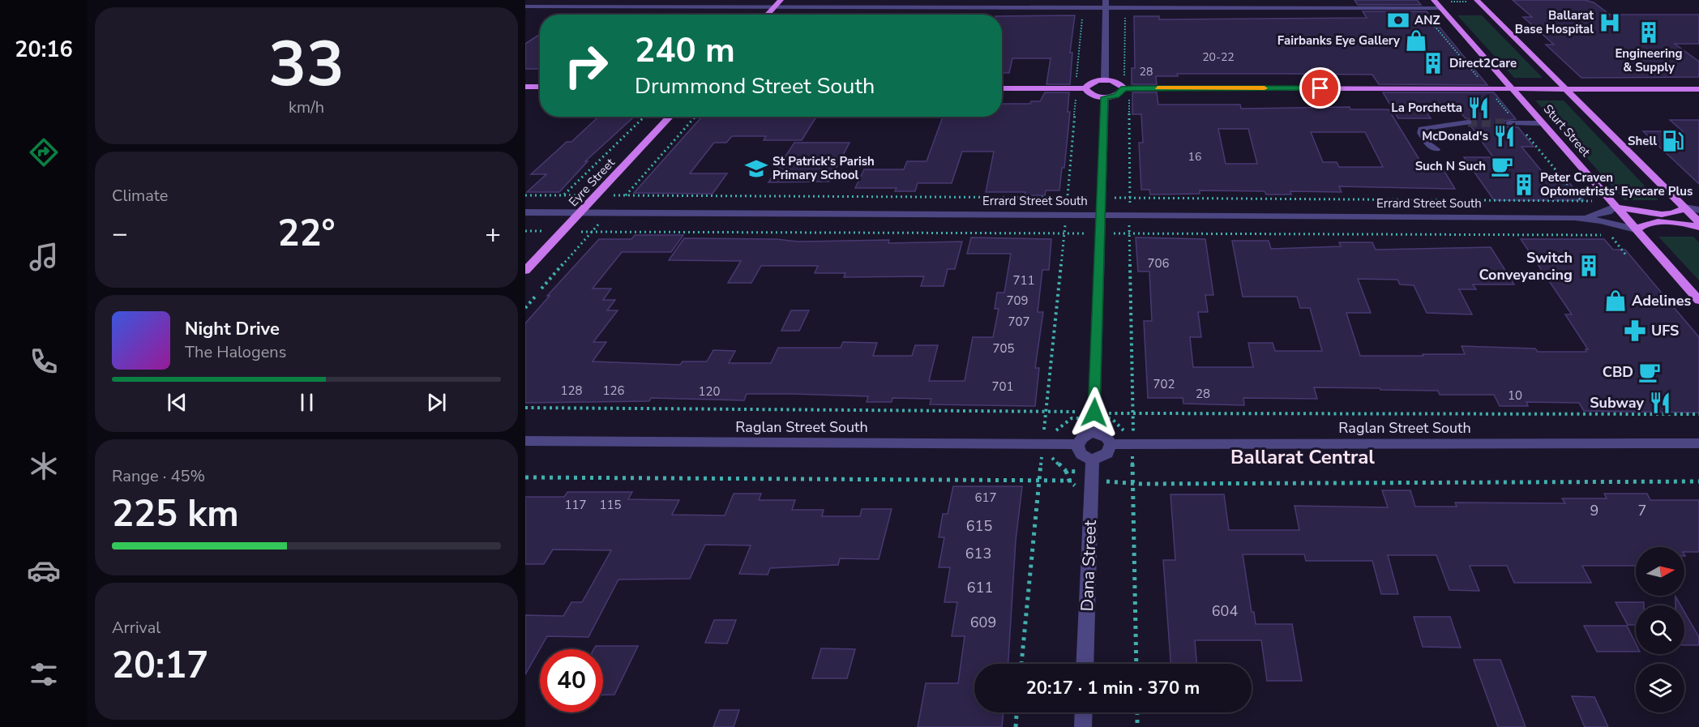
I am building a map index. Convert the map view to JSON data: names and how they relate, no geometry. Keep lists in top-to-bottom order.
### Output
{
  "streets": {
    "main road": ["Sturt Street", "Eyre Street"],
    "street": ["Errard Street South", "Raglan Street South", "Dana Street"]
  },
  "crossings": [
    ["Sturt Street", "Errard Street South"],
    ["Eyre Street", "Errard Street South"],
    ["Raglan Street South", "Dana Street"]
  ],
  "districts": ["Ballarat Central"],
  "places": {
    "bank": ["ANZ"],
    "hospital": ["Ballarat Base Hospital"],
    "building": [
      "Engineering & Supply",
      "Direct2Care",
      "Peter Craven Optometrists' Eyecare Plus",
      "Switch Conveyancing"
    ],
    "shop": ["Fairbanks Eye Gallery", "Adelines"],
    "restaurant": ["La Porchetta", "McDonald's", "Subway"],
    "fuel station": ["Shell"],
    "cafe": ["Such N Such", "CBD"],
    "school or university": ["St Patrick's Parish Primary School"],
    "pharmacy": ["UFS"]
  },
  "house_numbers": [
    "20-22",
    "28",
    "16",
    "706",
    "711",
    "709",
    "707",
    "705",
    "702",
    "701",
    "128",
    "126",
    "120",
    "28",
    "10",
    "617",
    "117",
    "115",
    "9",
    "7",
    "615",
    "613",
    "611",
    "604",
    "609"
  ],
  "north": "right",
  "page": {
    "tabs": "20:16",
    "tile": [
      ["33", "km/h"],
      "Climate",
      ["Range · 45%", "225 km"],
      ["Arrival", "20:17"]
    ],
    "turn": ["240 m", "Drummond Street South"],
    "heat": ["−", "22°", "+"],
    "song": ["Night Drive", "The Halogens"],
    "limit": "40",
    "trip": "20:17 · 1 min · 370 m"
  }
}
